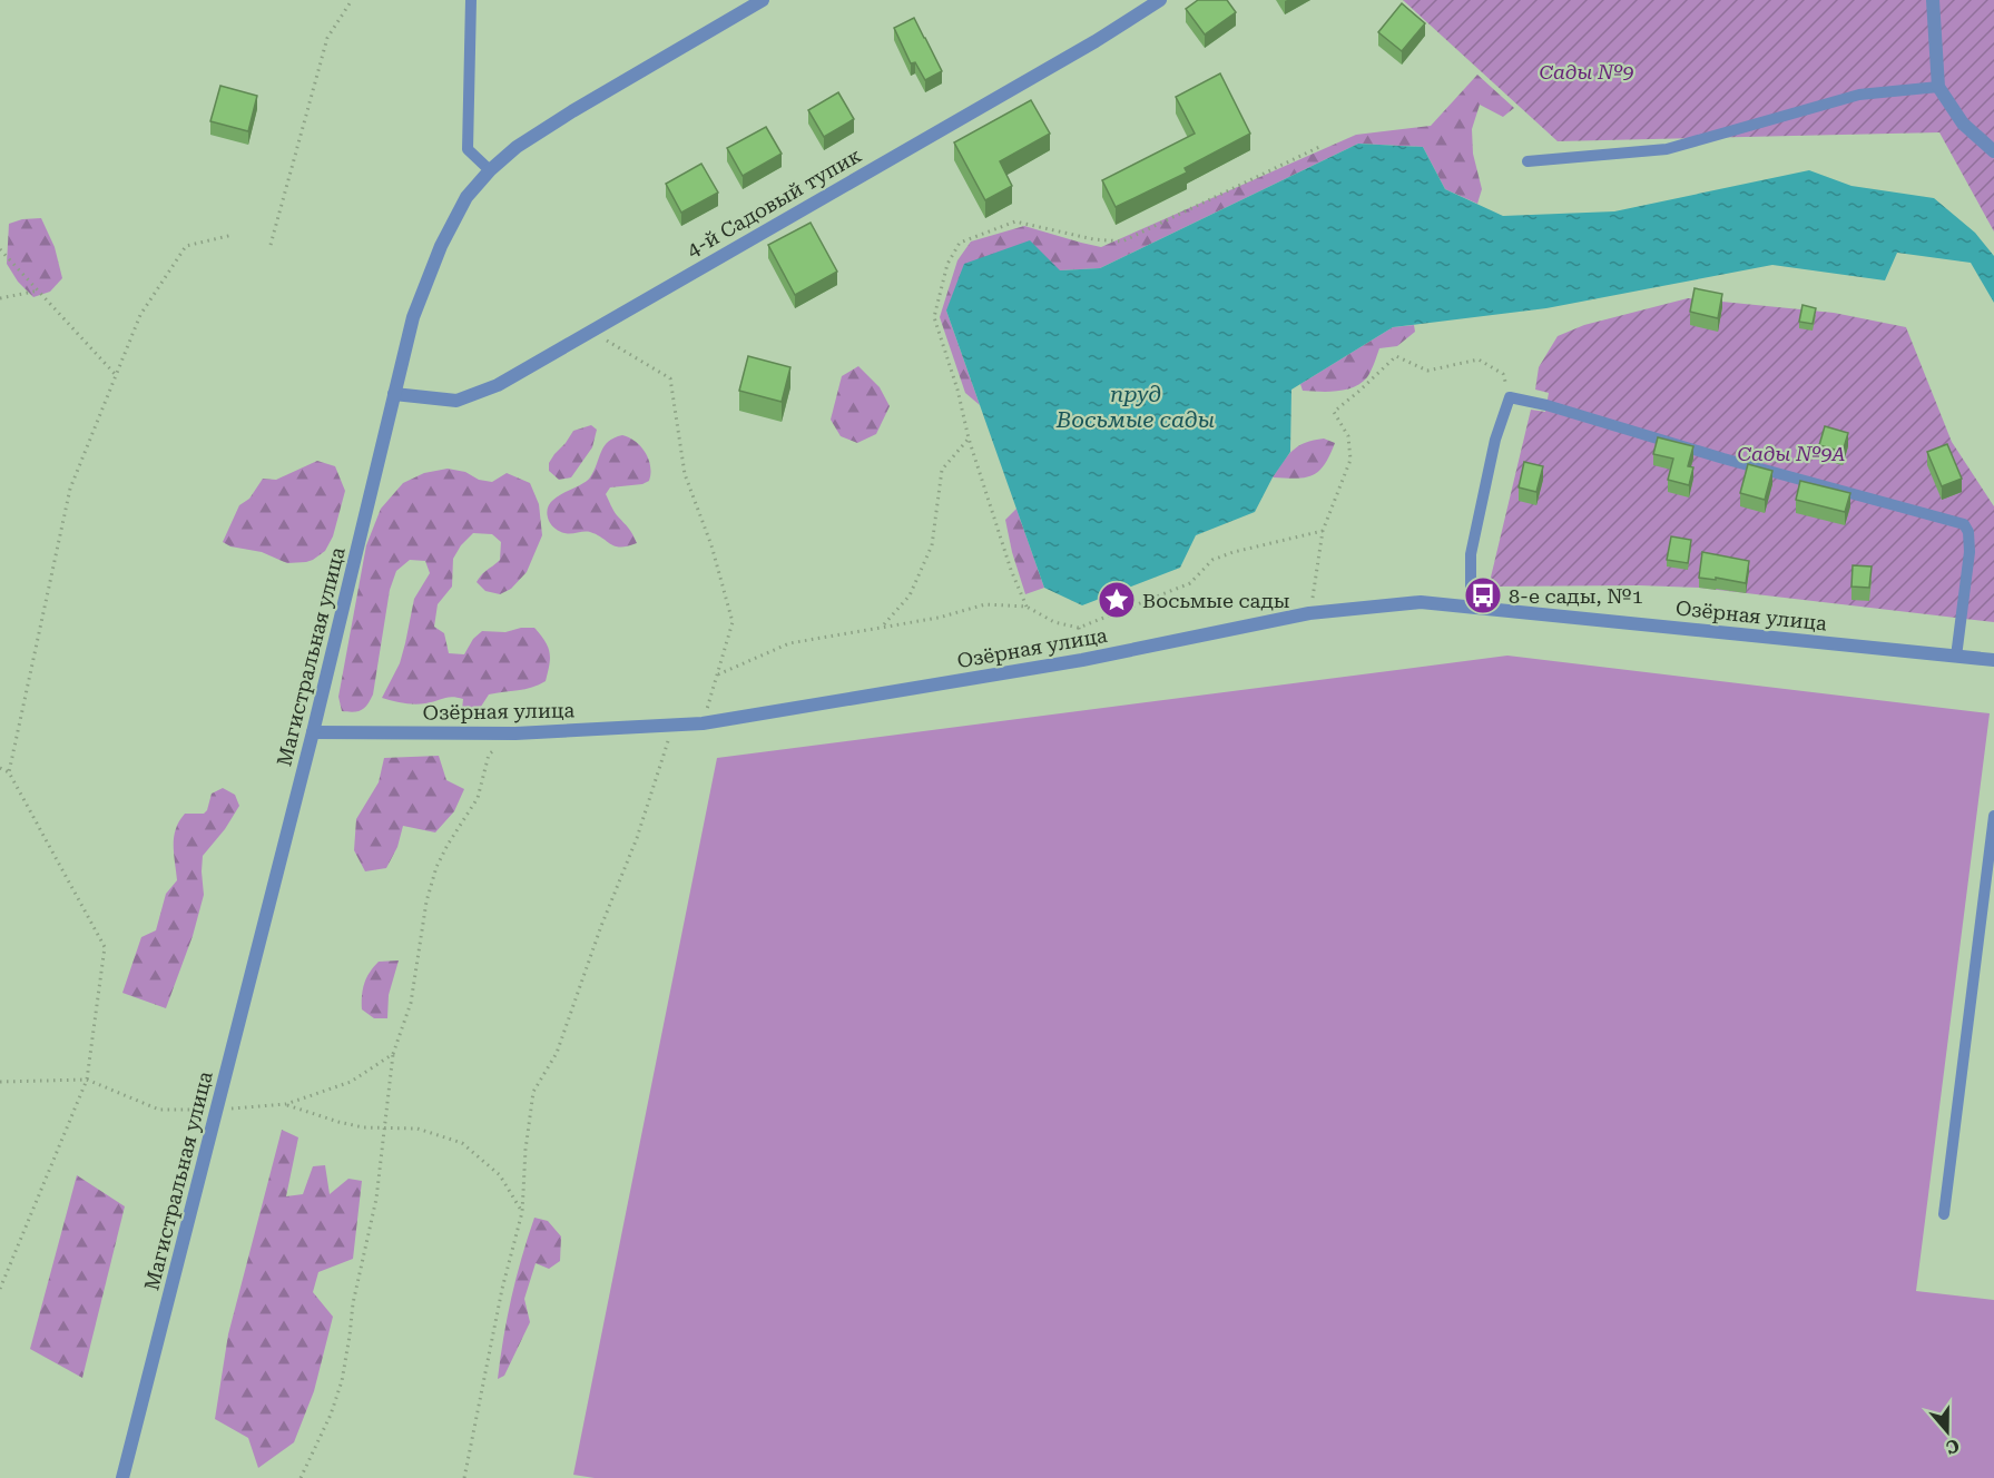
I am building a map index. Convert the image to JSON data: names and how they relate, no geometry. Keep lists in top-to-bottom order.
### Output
{
  "streets": {
    "street": ["4-й Садовый тупик", "Озёрная улица", "Магистральная улица"]
  },
  "crossings": [
    ["4-й Садовый тупик", "Магистральная улица"],
    ["Озёрная улица", "Магистральная улица"]
  ],
  "water": ["пруд Восьмые сады"],
  "parks": ["Сады №9", "Сады №9А"],
  "places": {
    "bus stop": ["8-е сады, №1"],
    "place": ["Восьмые сады"]
  },
  "north": "bottom"
}
